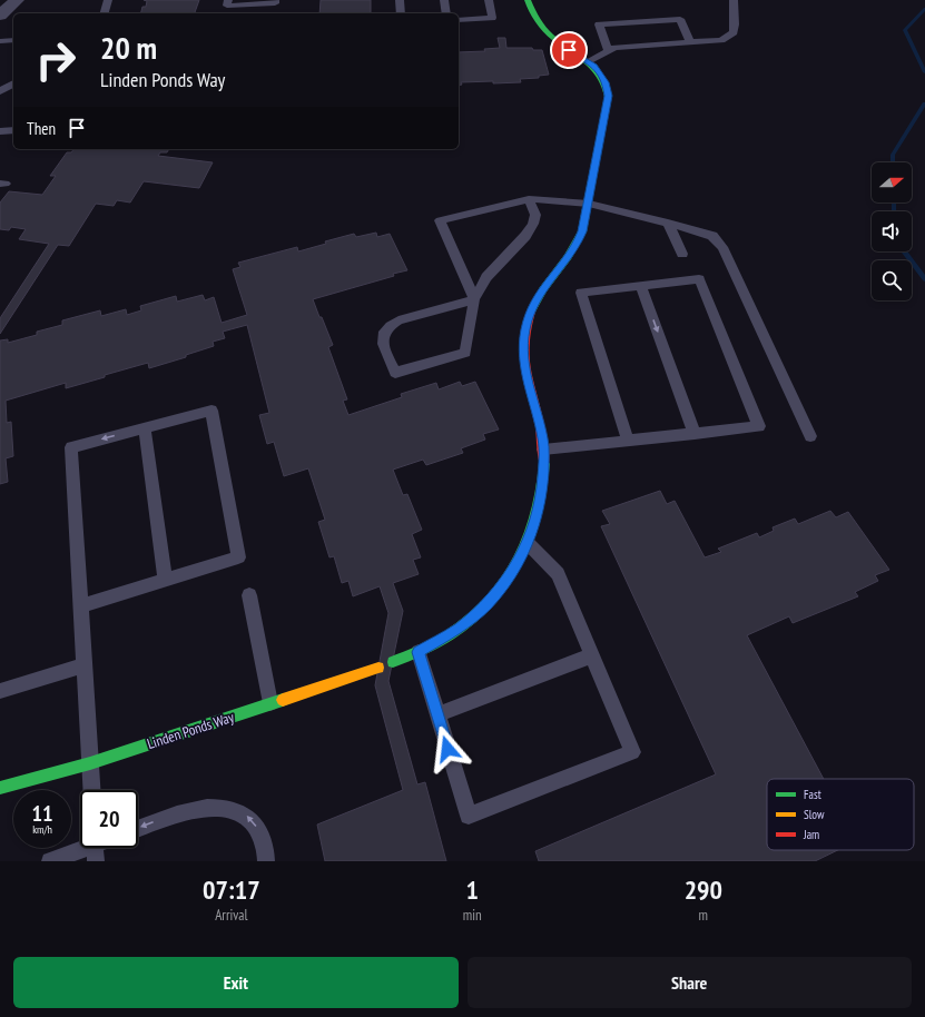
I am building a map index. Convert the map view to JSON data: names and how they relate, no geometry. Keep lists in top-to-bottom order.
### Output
{
  "streets": {
    "street": ["Linden Ponds Way"]
  },
  "legend": ["Fast", "Slow", "Jam"],
  "north": "right",
  "page": {
    "turn": ["20 m", "Linden Ponds Way"],
    "then": "Then",
    "speed": "11 km/h",
    "limit": "20",
    "eta": [
      "07:17",
      "Arrival",
      "1",
      "min",
      "290",
      "m"
    ],
    "buttons": ["Exit", "Share"]
  }
}
